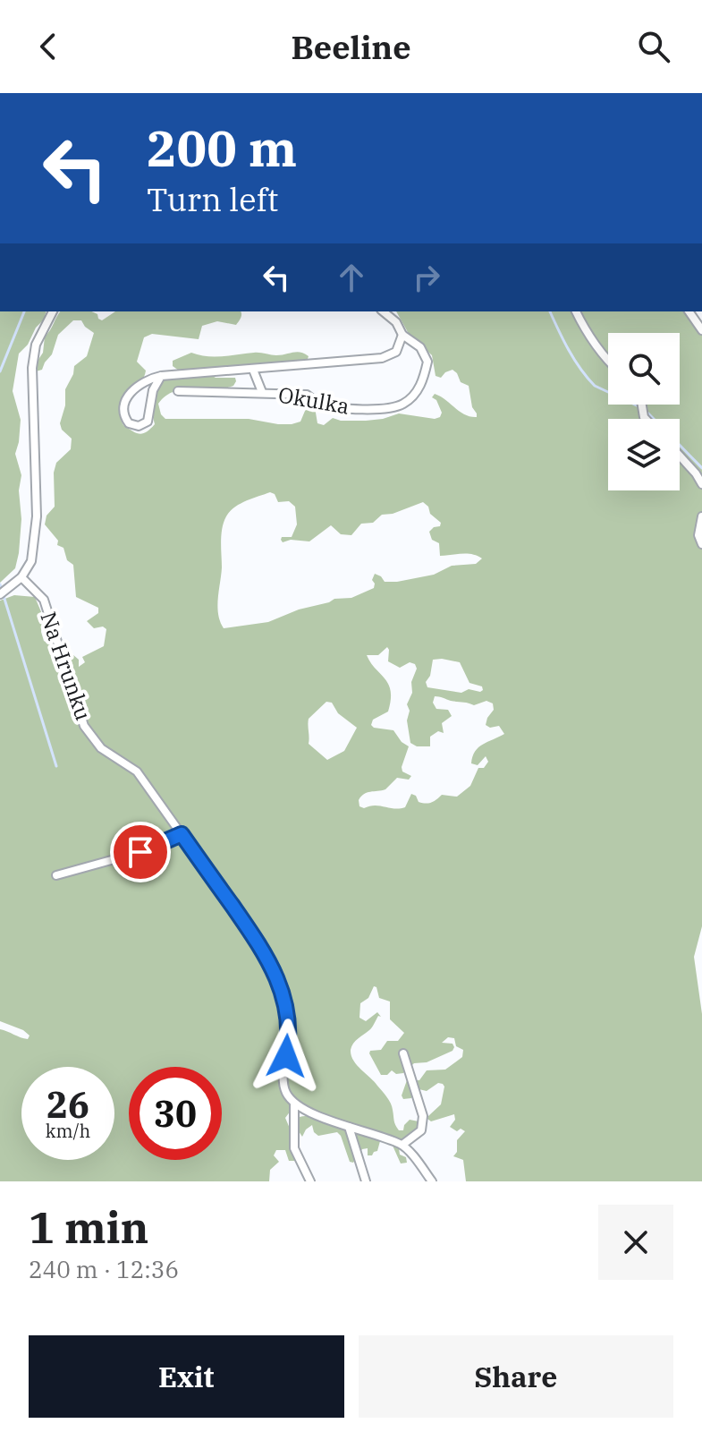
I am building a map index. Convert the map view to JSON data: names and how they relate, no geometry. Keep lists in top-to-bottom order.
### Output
{
  "streets": {
    "street": ["Okulka", "Na Hrunku"]
  },
  "page": {
    "header": "Beeline",
    "turn": ["200 m", "Turn left"],
    "speed": "26 km/h",
    "limit": "30",
    "heading": ["1 min", "240 m · 12:36"],
    "buttons": ["Exit", "Share"]
  }
}
